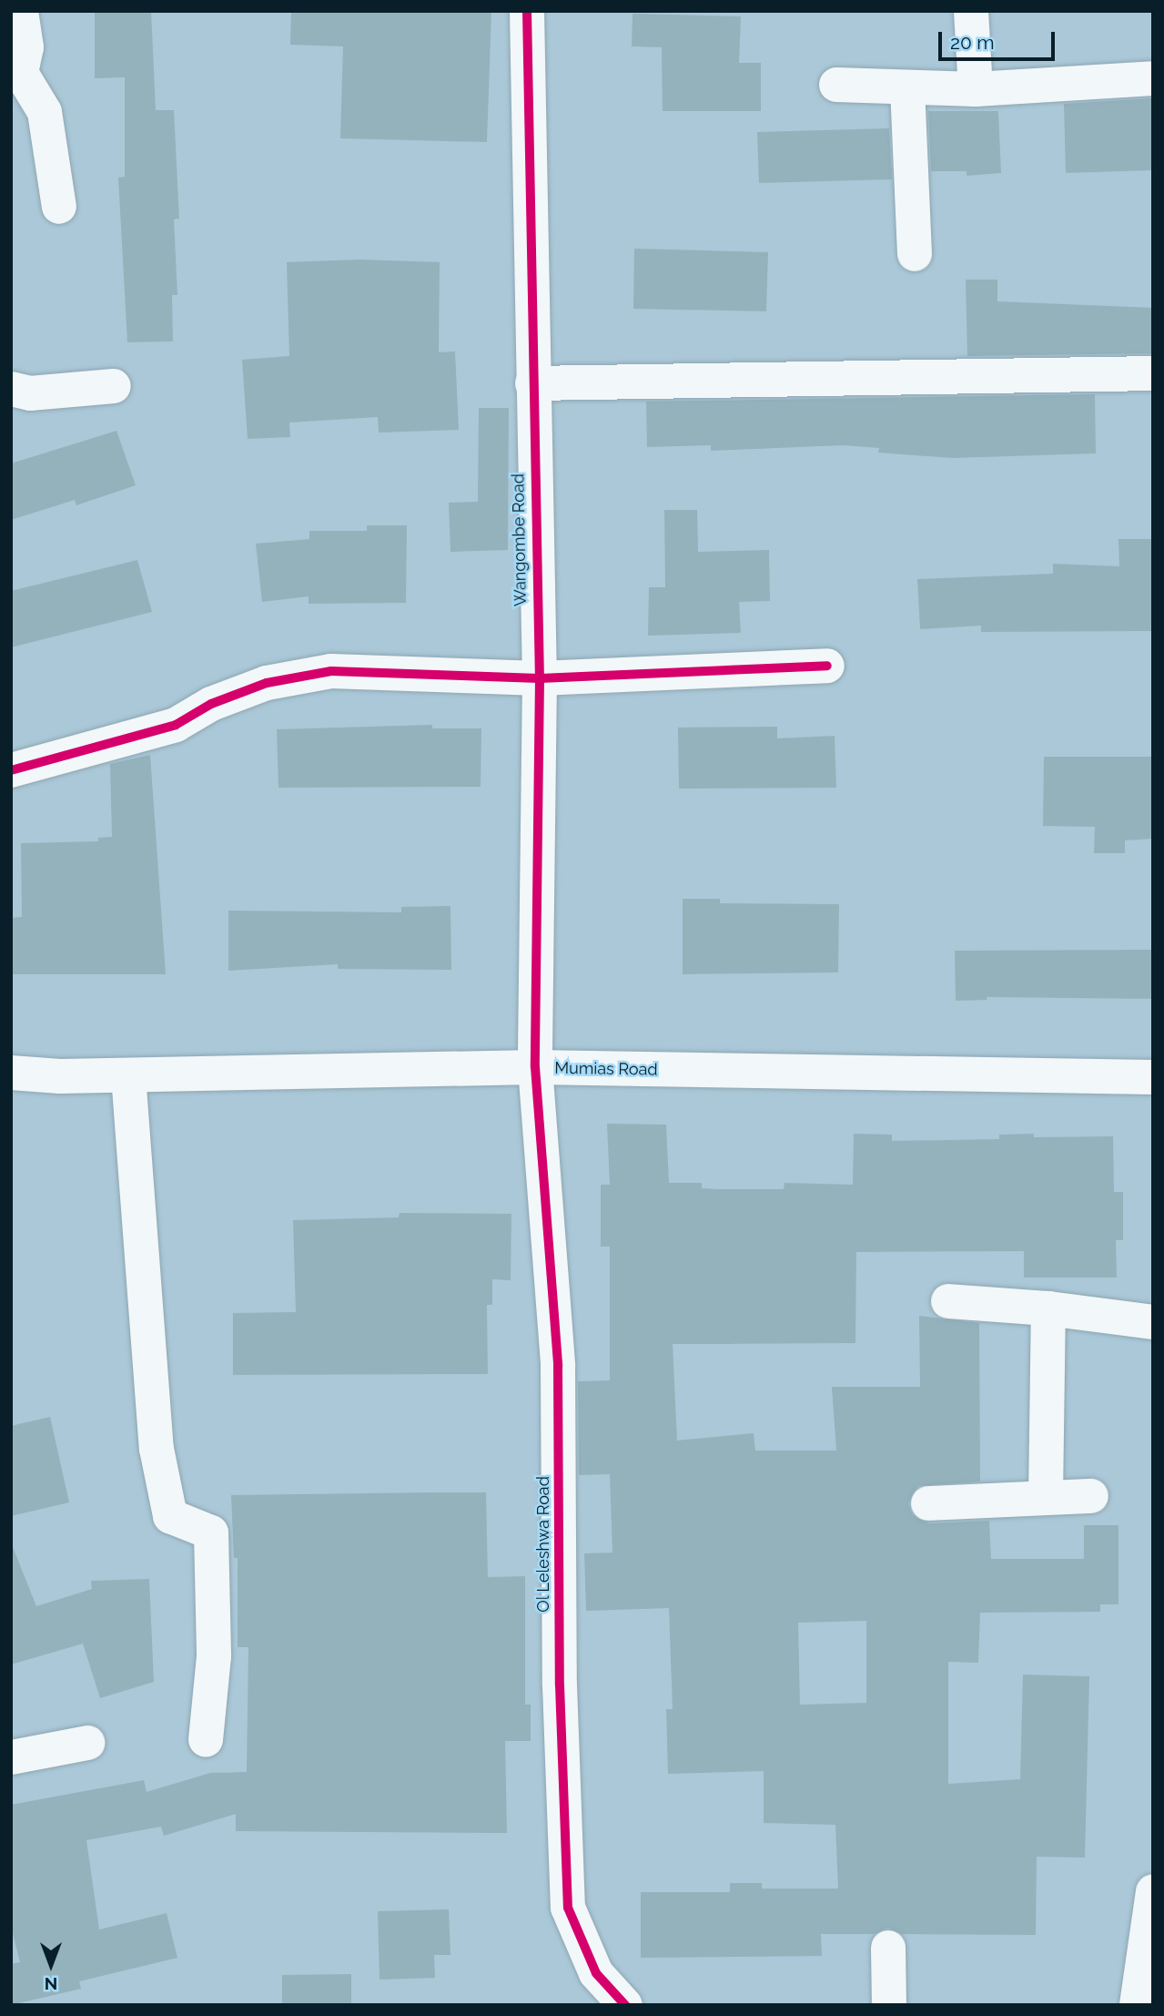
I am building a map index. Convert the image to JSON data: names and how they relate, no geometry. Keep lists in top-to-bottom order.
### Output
{
  "streets": {
    "street": ["Wangombe Road", "Mumias Road", "Ol Leleshwa Road"]
  },
  "crossings": [
    ["Wangombe Road", "Mumias Road"],
    ["Wangombe Road", "Ol Leleshwa Road"],
    ["Mumias Road", "Ol Leleshwa Road"]
  ],
  "scale_bar": "20 m",
  "north": "bottom"
}
